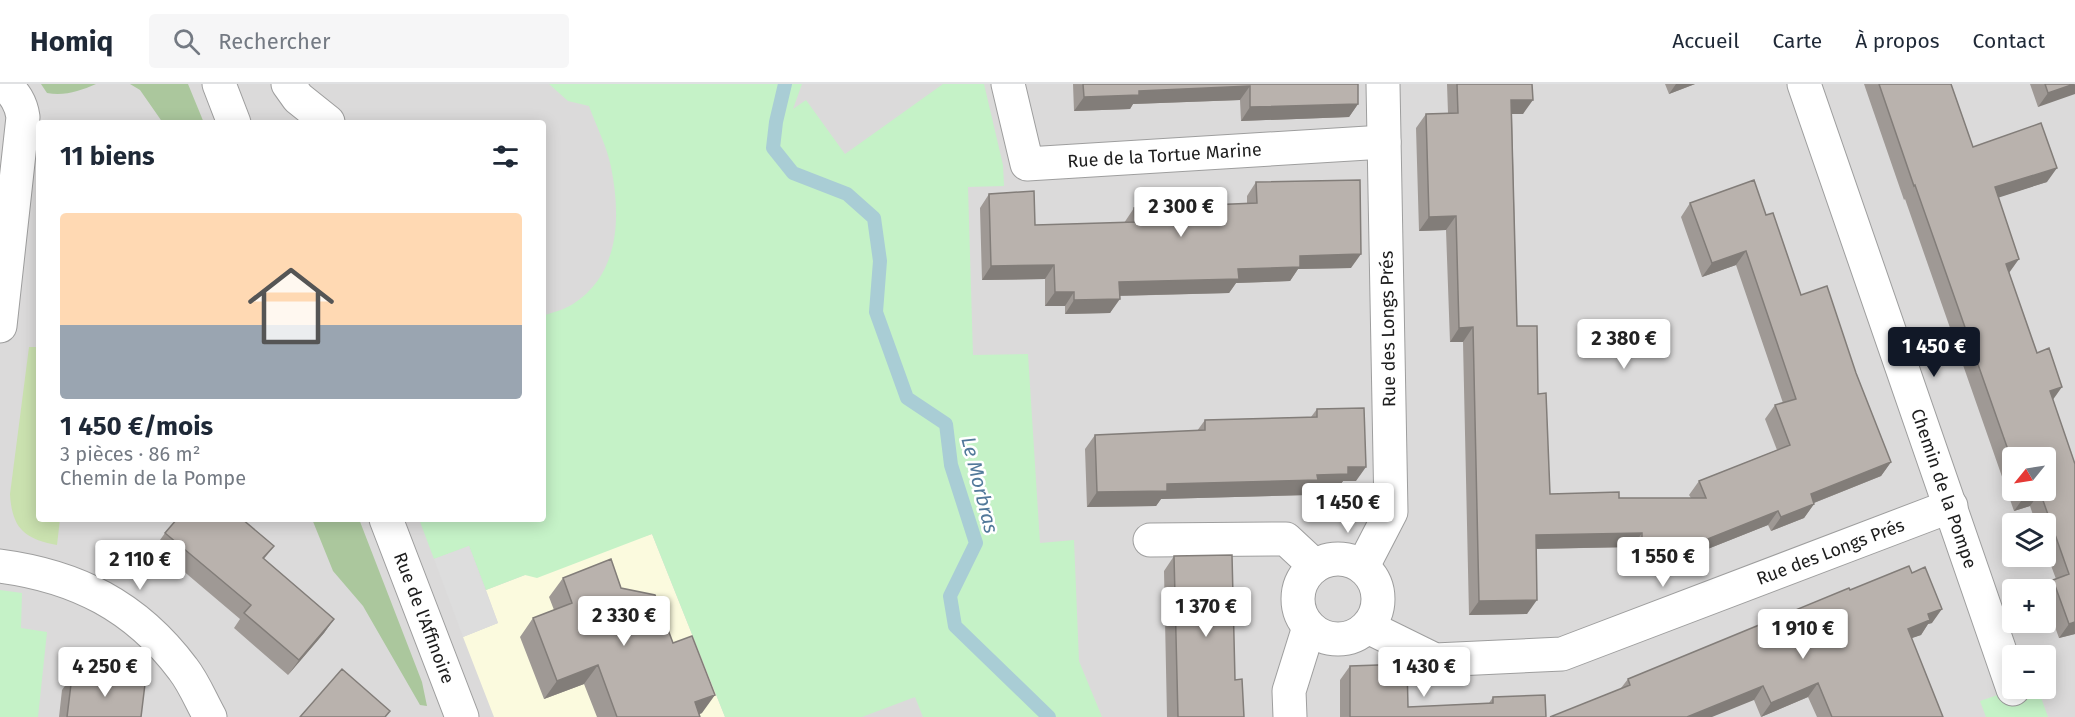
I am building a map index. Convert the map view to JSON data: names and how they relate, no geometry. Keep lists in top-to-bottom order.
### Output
{
  "streets": {
    "street": [
      "Rue de la Tortue Marine",
      "Rue des Longs Prés",
      "Chemin de la Pompe",
      "Rue de l'Affinoire"
    ]
  },
  "crossings": [
    ["Rue de la Tortue Marine", "Rue des Longs Prés"],
    ["Rue des Longs Prés", "Chemin de la Pompe"]
  ],
  "water": ["Le Morbras"],
  "north": "bottom left",
  "page": {
    "header": "Homiq",
    "search": "Rechercher",
    "nav": [
      "Accueil",
      "Carte",
      "À propos",
      "Contact"
    ],
    "heading": "11 biens",
    "price": [
      "2 300 €",
      "2 380 €",
      "1 450 €",
      "1 450 €",
      "1 550 €",
      "2 110 €",
      "1 370 €",
      "2 330 €",
      "1 910 €",
      "4 250 €",
      "1 430 €"
    ],
    "list": [
      {
        "name": "1 450 €/mois",
        "note": "3 pièces · 86 m² · Chemin de la Pompe"
      }
    ],
    "map_buttons": ["+", "−"]
  }
}
